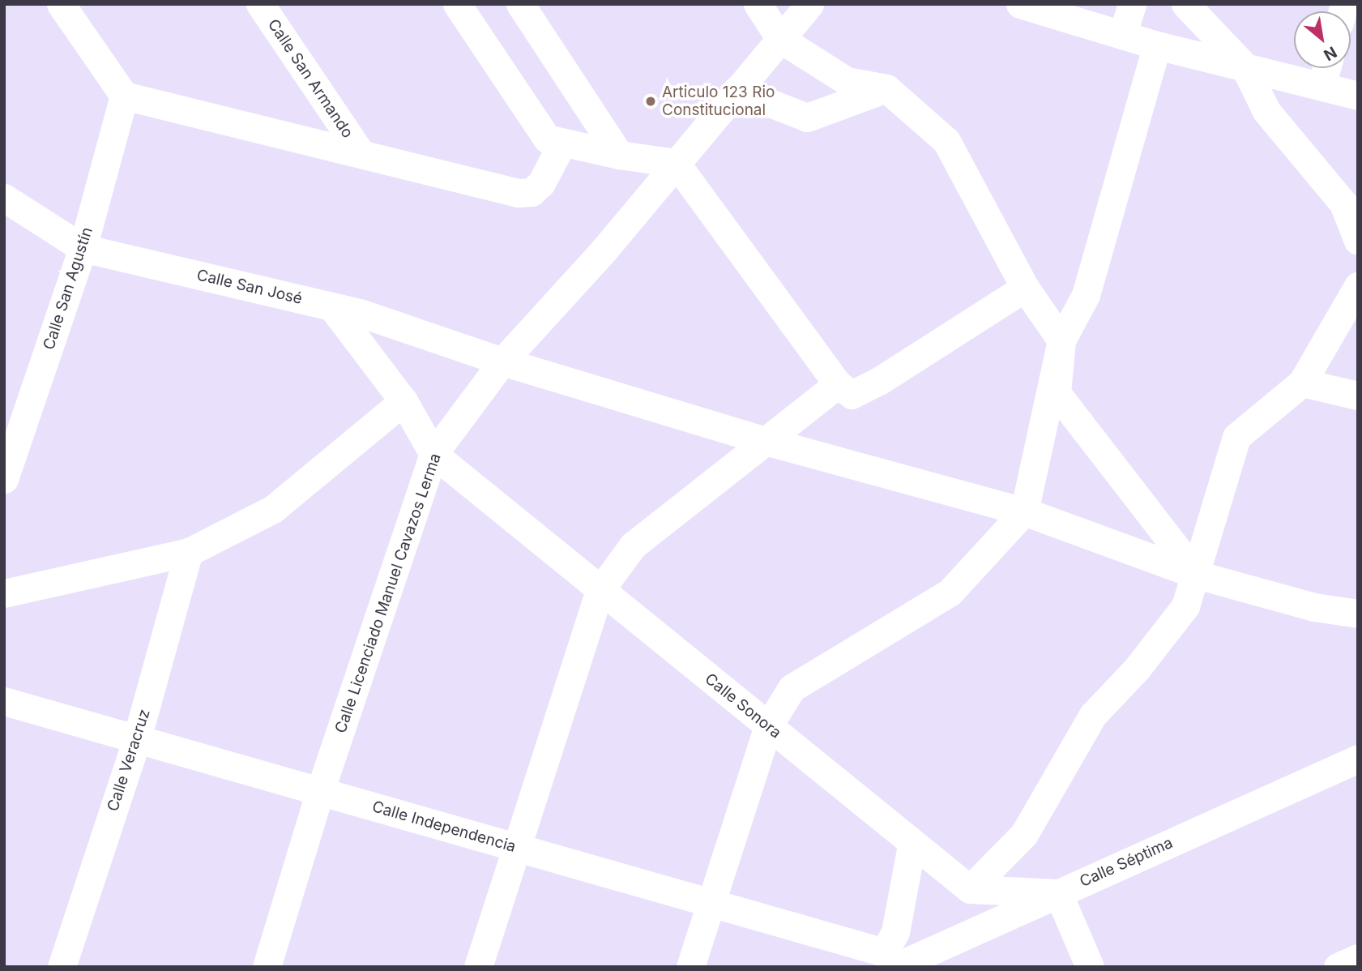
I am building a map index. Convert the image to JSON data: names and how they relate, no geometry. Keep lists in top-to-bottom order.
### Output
{
  "streets": {
    "street": [
      "Calle San Armando",
      "Calle San José",
      "Calle San Agustín",
      "Calle Licenciado Manuel Cavazos Lerma",
      "Calle Sonora",
      "Calle Veracruz",
      "Calle Independencia",
      "Calle Séptima"
    ]
  },
  "crossings": [
    ["Calle San José", "Calle San Agustín"],
    ["Calle San José", "Calle Licenciado Manuel Cavazos Lerma"],
    ["Calle San José", "Calle Sonora"],
    ["Calle Licenciado Manuel Cavazos Lerma", "Calle Sonora"],
    ["Calle Licenciado Manuel Cavazos Lerma", "Calle Independencia"],
    ["Calle Veracruz", "Calle Independencia"],
    ["Calle Independencia", "Calle Séptima"]
  ],
  "places": ["Articulo 123 Rio Constitucional"],
  "north": "bottom right"
}
